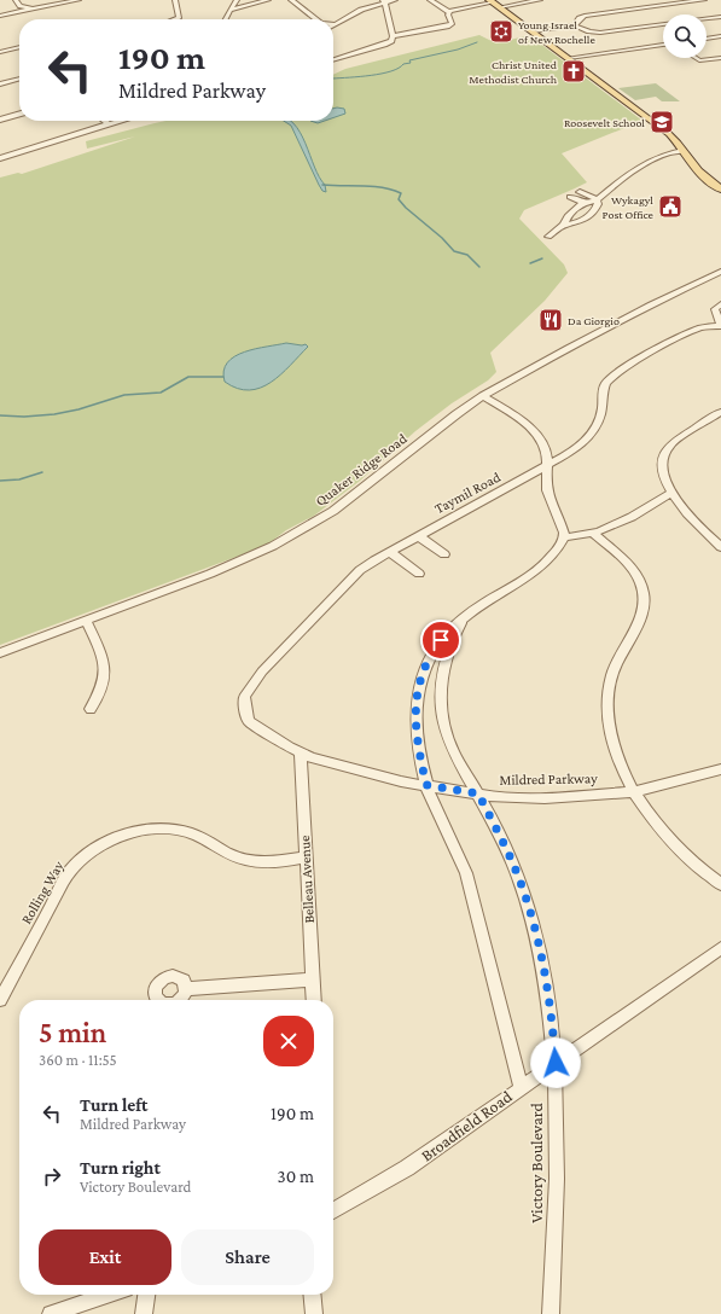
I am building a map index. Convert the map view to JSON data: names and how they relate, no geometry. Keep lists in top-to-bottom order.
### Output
{
  "streets": {
    "street": [
      "Quaker Ridge Road",
      "Taymil Road",
      "Mildred Parkway",
      "Belleau Avenue",
      "Rolling Way",
      "Broadfield Road",
      "Victory Boulevard"
    ]
  },
  "crossings": [
    ["Taymil Road", "Mildred Parkway"],
    ["Mildred Parkway", "Belleau Avenue"],
    ["Mildred Parkway", "Victory Boulevard"],
    ["Belleau Avenue", "Rolling Way"],
    ["Broadfield Road", "Victory Boulevard"]
  ],
  "places": {
    "synagogue": ["Young Israel of New Rochelle"],
    "church": ["Christ United Methodist Church"],
    "school or university": ["Roosevelt School"],
    "public building": ["Wykagyl Post Office"],
    "restaurant": ["Da Giorgio"]
  },
  "page": {
    "turn": ["190 m", "Mildred Parkway"],
    "heading": ["5 min", "360 m · 11:55"],
    "list": [
      {
        "name": "Turn left",
        "note": "Mildred Parkway",
        "value": "190 m"
      },
      {
        "name": "Turn right",
        "note": "Victory Boulevard",
        "value": "30 m"
      }
    ],
    "buttons": ["Exit", "Share"]
  }
}
